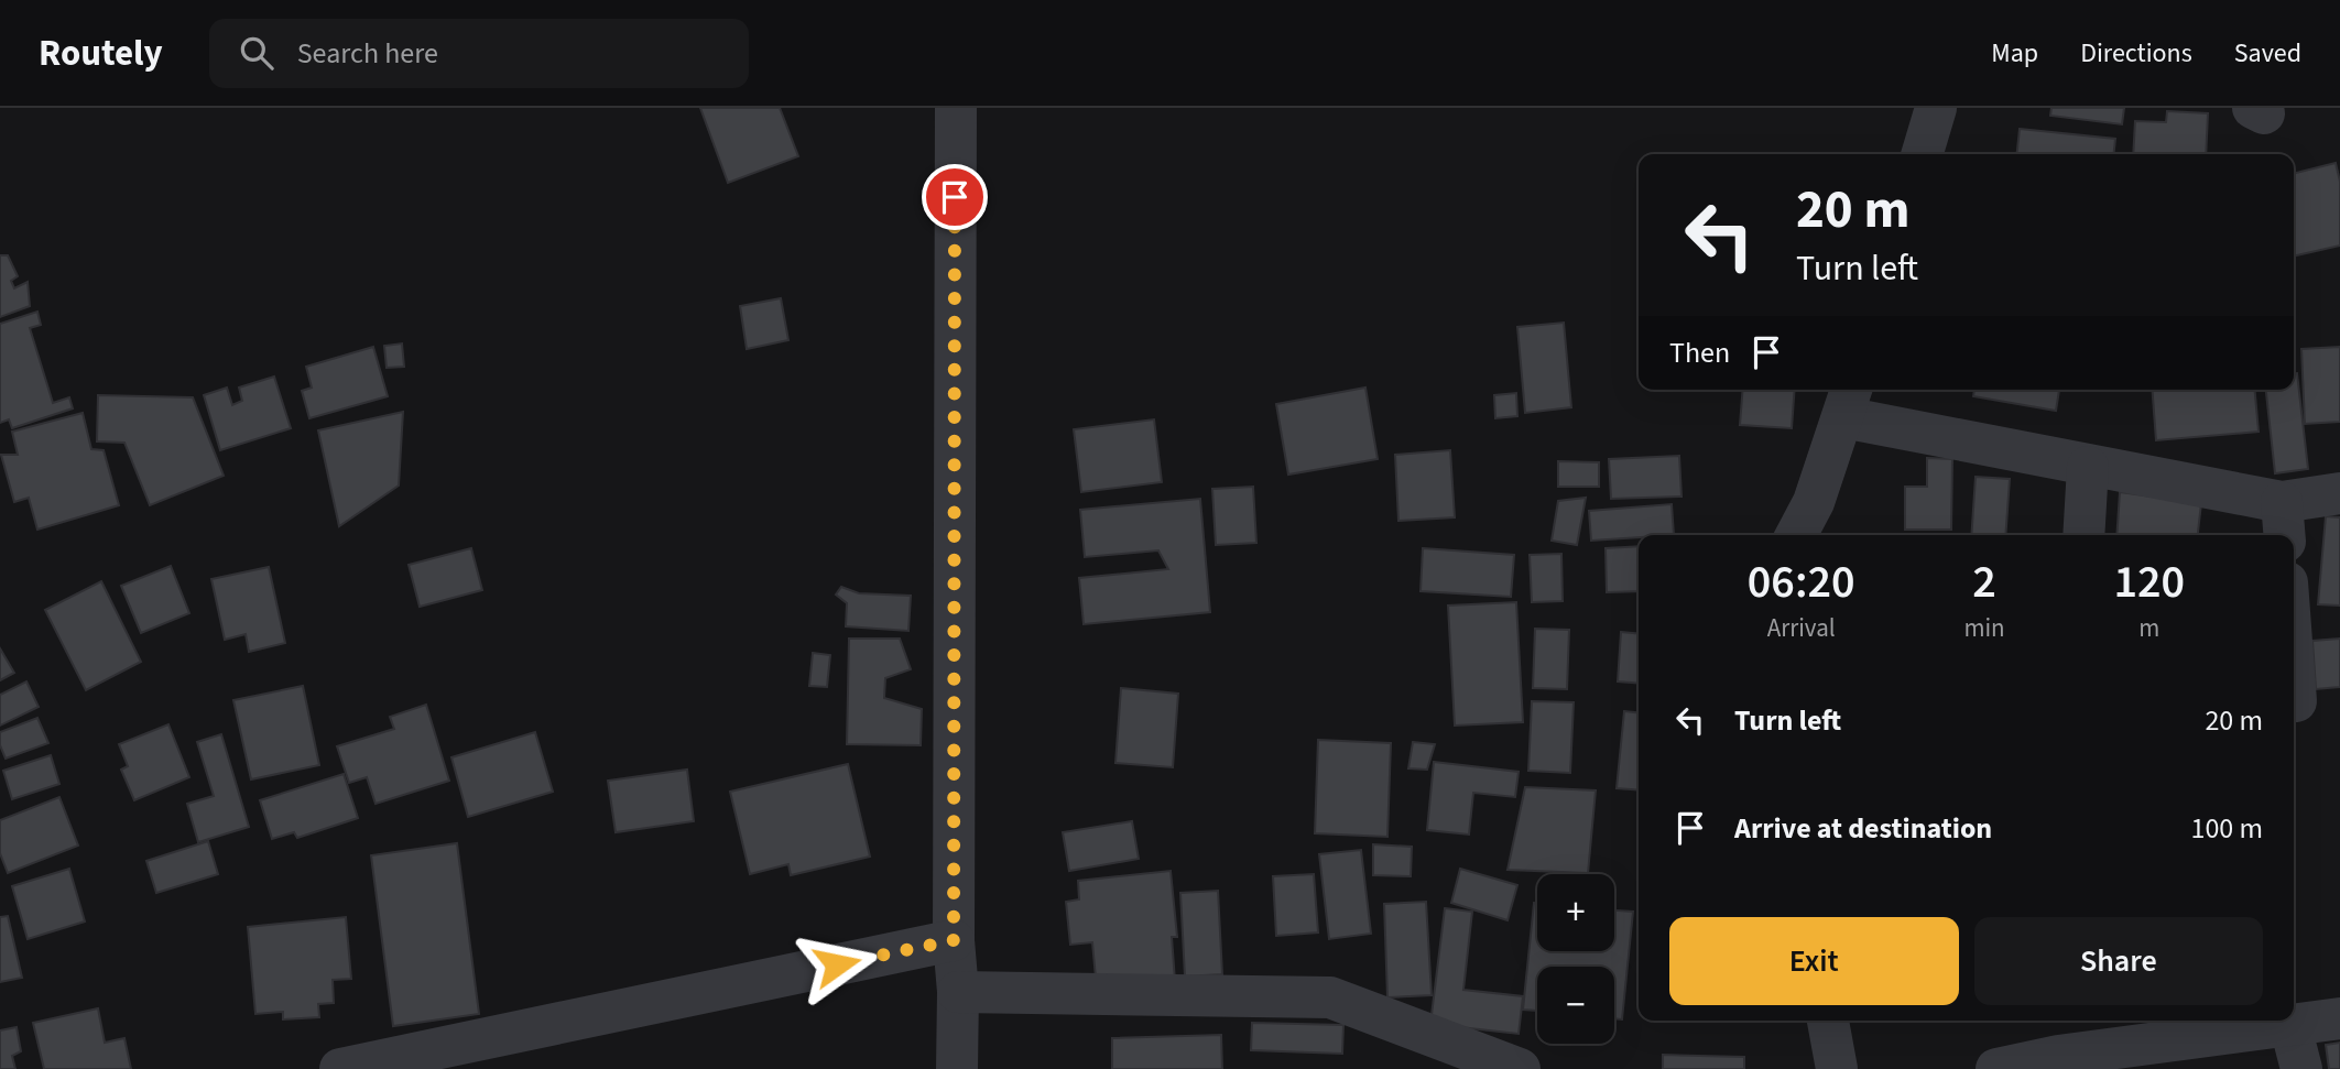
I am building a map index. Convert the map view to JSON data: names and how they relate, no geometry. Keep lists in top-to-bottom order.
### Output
{
  "page": {
    "header": "Routely",
    "search": "Search here",
    "nav": ["Map", "Directions", "Saved"],
    "turn": ["20 m", "Turn left"],
    "then": "Then",
    "eta": [
      "06:20",
      "Arrival",
      "2",
      "min",
      "120",
      "m"
    ],
    "list": [
      {
        "name": "Turn left",
        "value": "20 m"
      },
      {
        "name": "Arrive at destination",
        "value": "100 m"
      }
    ],
    "map_buttons": ["+", "−"],
    "buttons": ["Exit", "Share"]
  }
}
